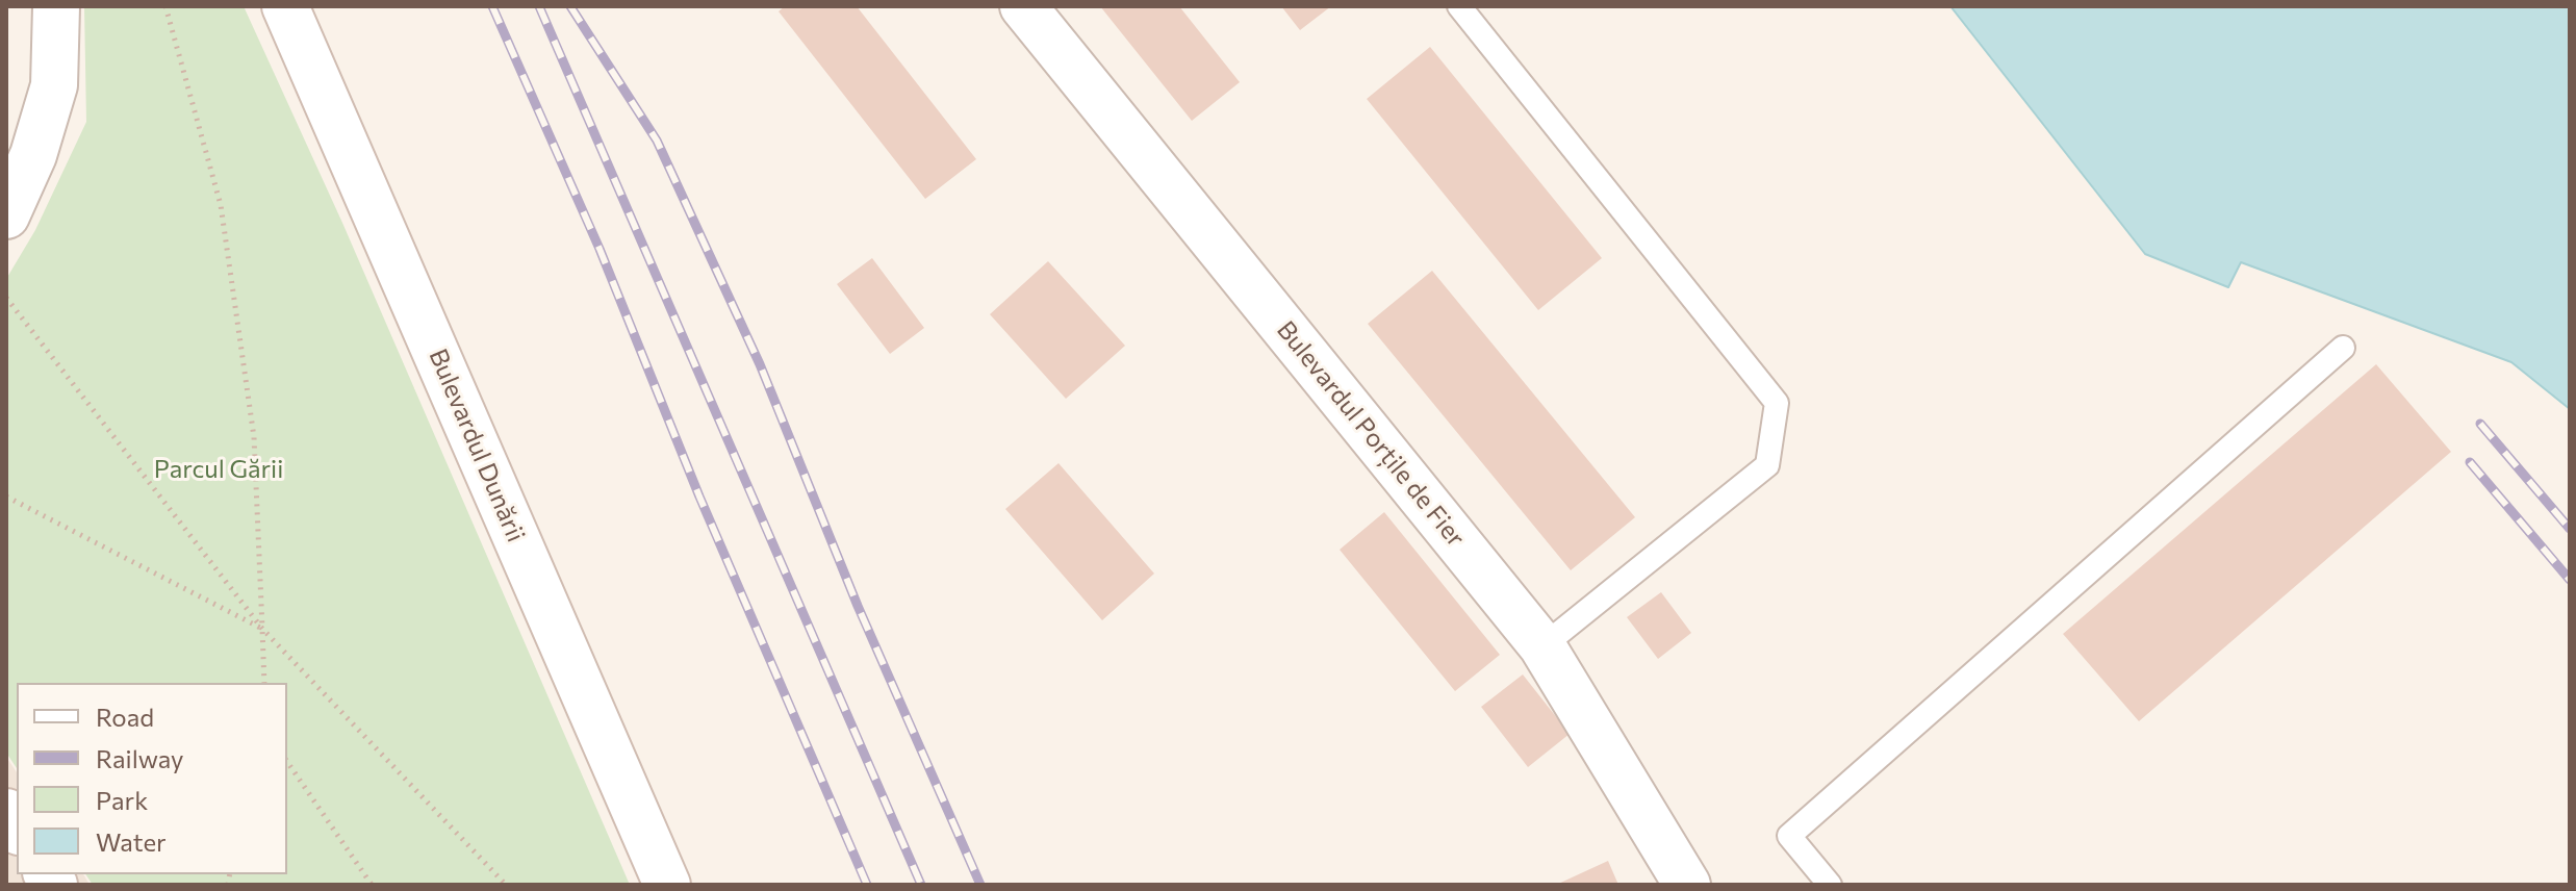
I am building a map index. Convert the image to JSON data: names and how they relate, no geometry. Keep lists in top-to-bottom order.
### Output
{
  "streets": {
    "street": ["Bulevardul Porțile de Fier", "Bulevardul Dunării"]
  },
  "parks": ["Parcul Gării"],
  "legend": [
    "Road",
    "Railway",
    "Park",
    "Water"
  ]
}
